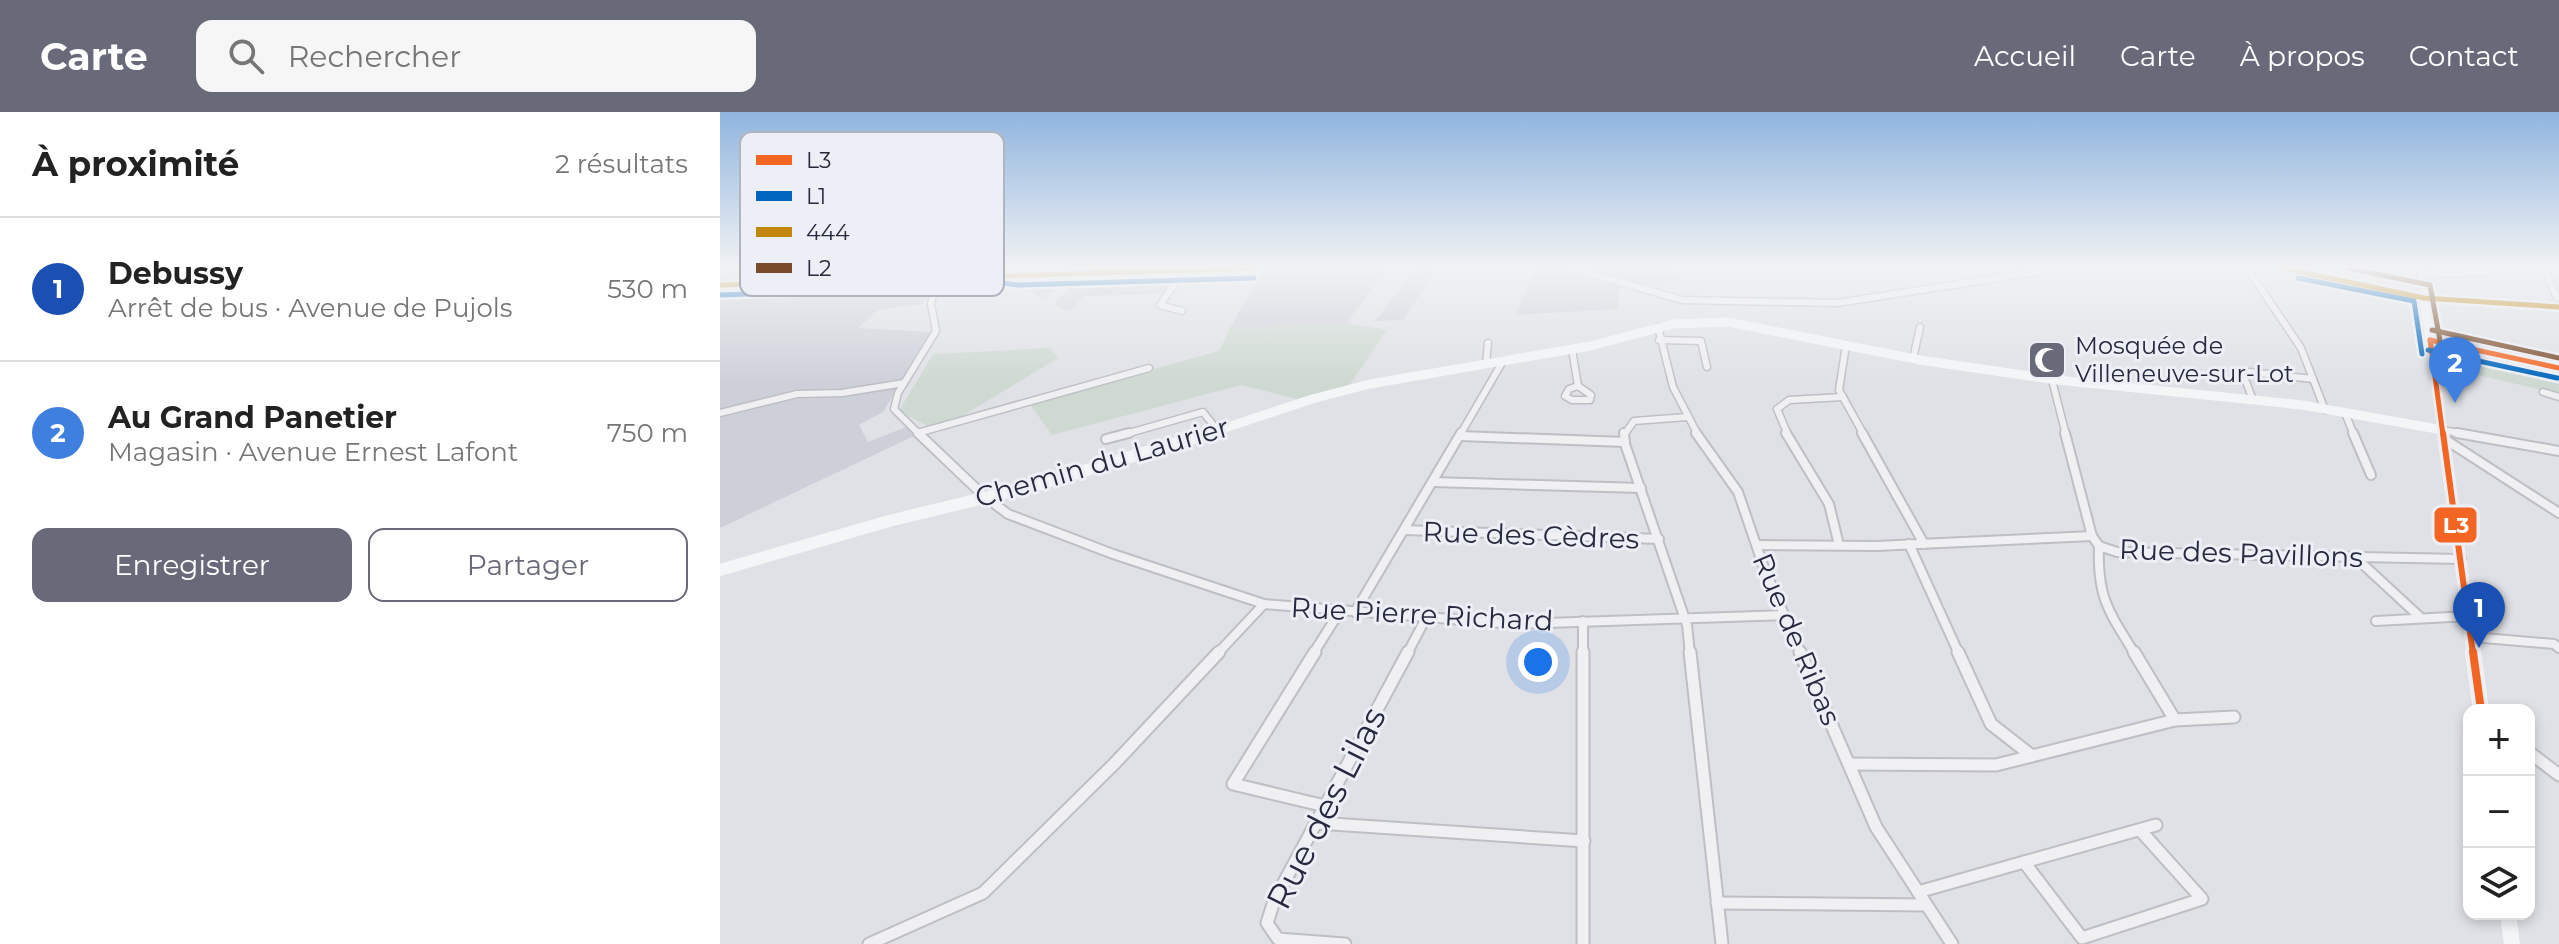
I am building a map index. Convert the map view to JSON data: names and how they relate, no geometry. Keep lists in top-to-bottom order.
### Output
{
  "streets": {
    "main road": ["Chemin du Laurier"],
    "street": [
      "Rue des Cèdres",
      "Rue des Pavillons",
      "Rue Pierre Richard",
      "Rue de Ribas",
      "Rue des Lilas"
    ]
  },
  "crossings": [
    ["Chemin du Laurier", "Rue des Pavillons"],
    ["Chemin du Laurier", "Rue Pierre Richard"],
    ["Chemin du Laurier", "Rue de Ribas"],
    ["Rue Pierre Richard", "Rue de Ribas"],
    ["Rue Pierre Richard", "Rue des Lilas"]
  ],
  "places": {
    "mosque": ["Mosquée de Villeneuve-sur-Lot"]
  },
  "lines": [
    "transit line L1",
    "transit line 444",
    "transit line L2",
    "transit line L3"
  ],
  "legend": [
    "L3",
    "L1",
    "444",
    "L2"
  ],
  "page": {
    "header": "Carte",
    "search": "Rechercher",
    "nav": [
      "Accueil",
      "Carte",
      "À propos",
      "Contact"
    ],
    "heading": ["À proximité", "2 résultats"],
    "list": [
      {
        "mark": "1",
        "name": "Debussy",
        "note": "Arrêt de bus · Avenue de Pujols",
        "value": "530 m"
      },
      {
        "mark": "2",
        "name": "Au Grand Panetier",
        "note": "Magasin · Avenue Ernest Lafont",
        "value": "750 m"
      }
    ],
    "pins": ["2", "1"],
    "buttons": ["Enregistrer", "Partager"],
    "map_buttons": ["+", "−"]
  }
}
